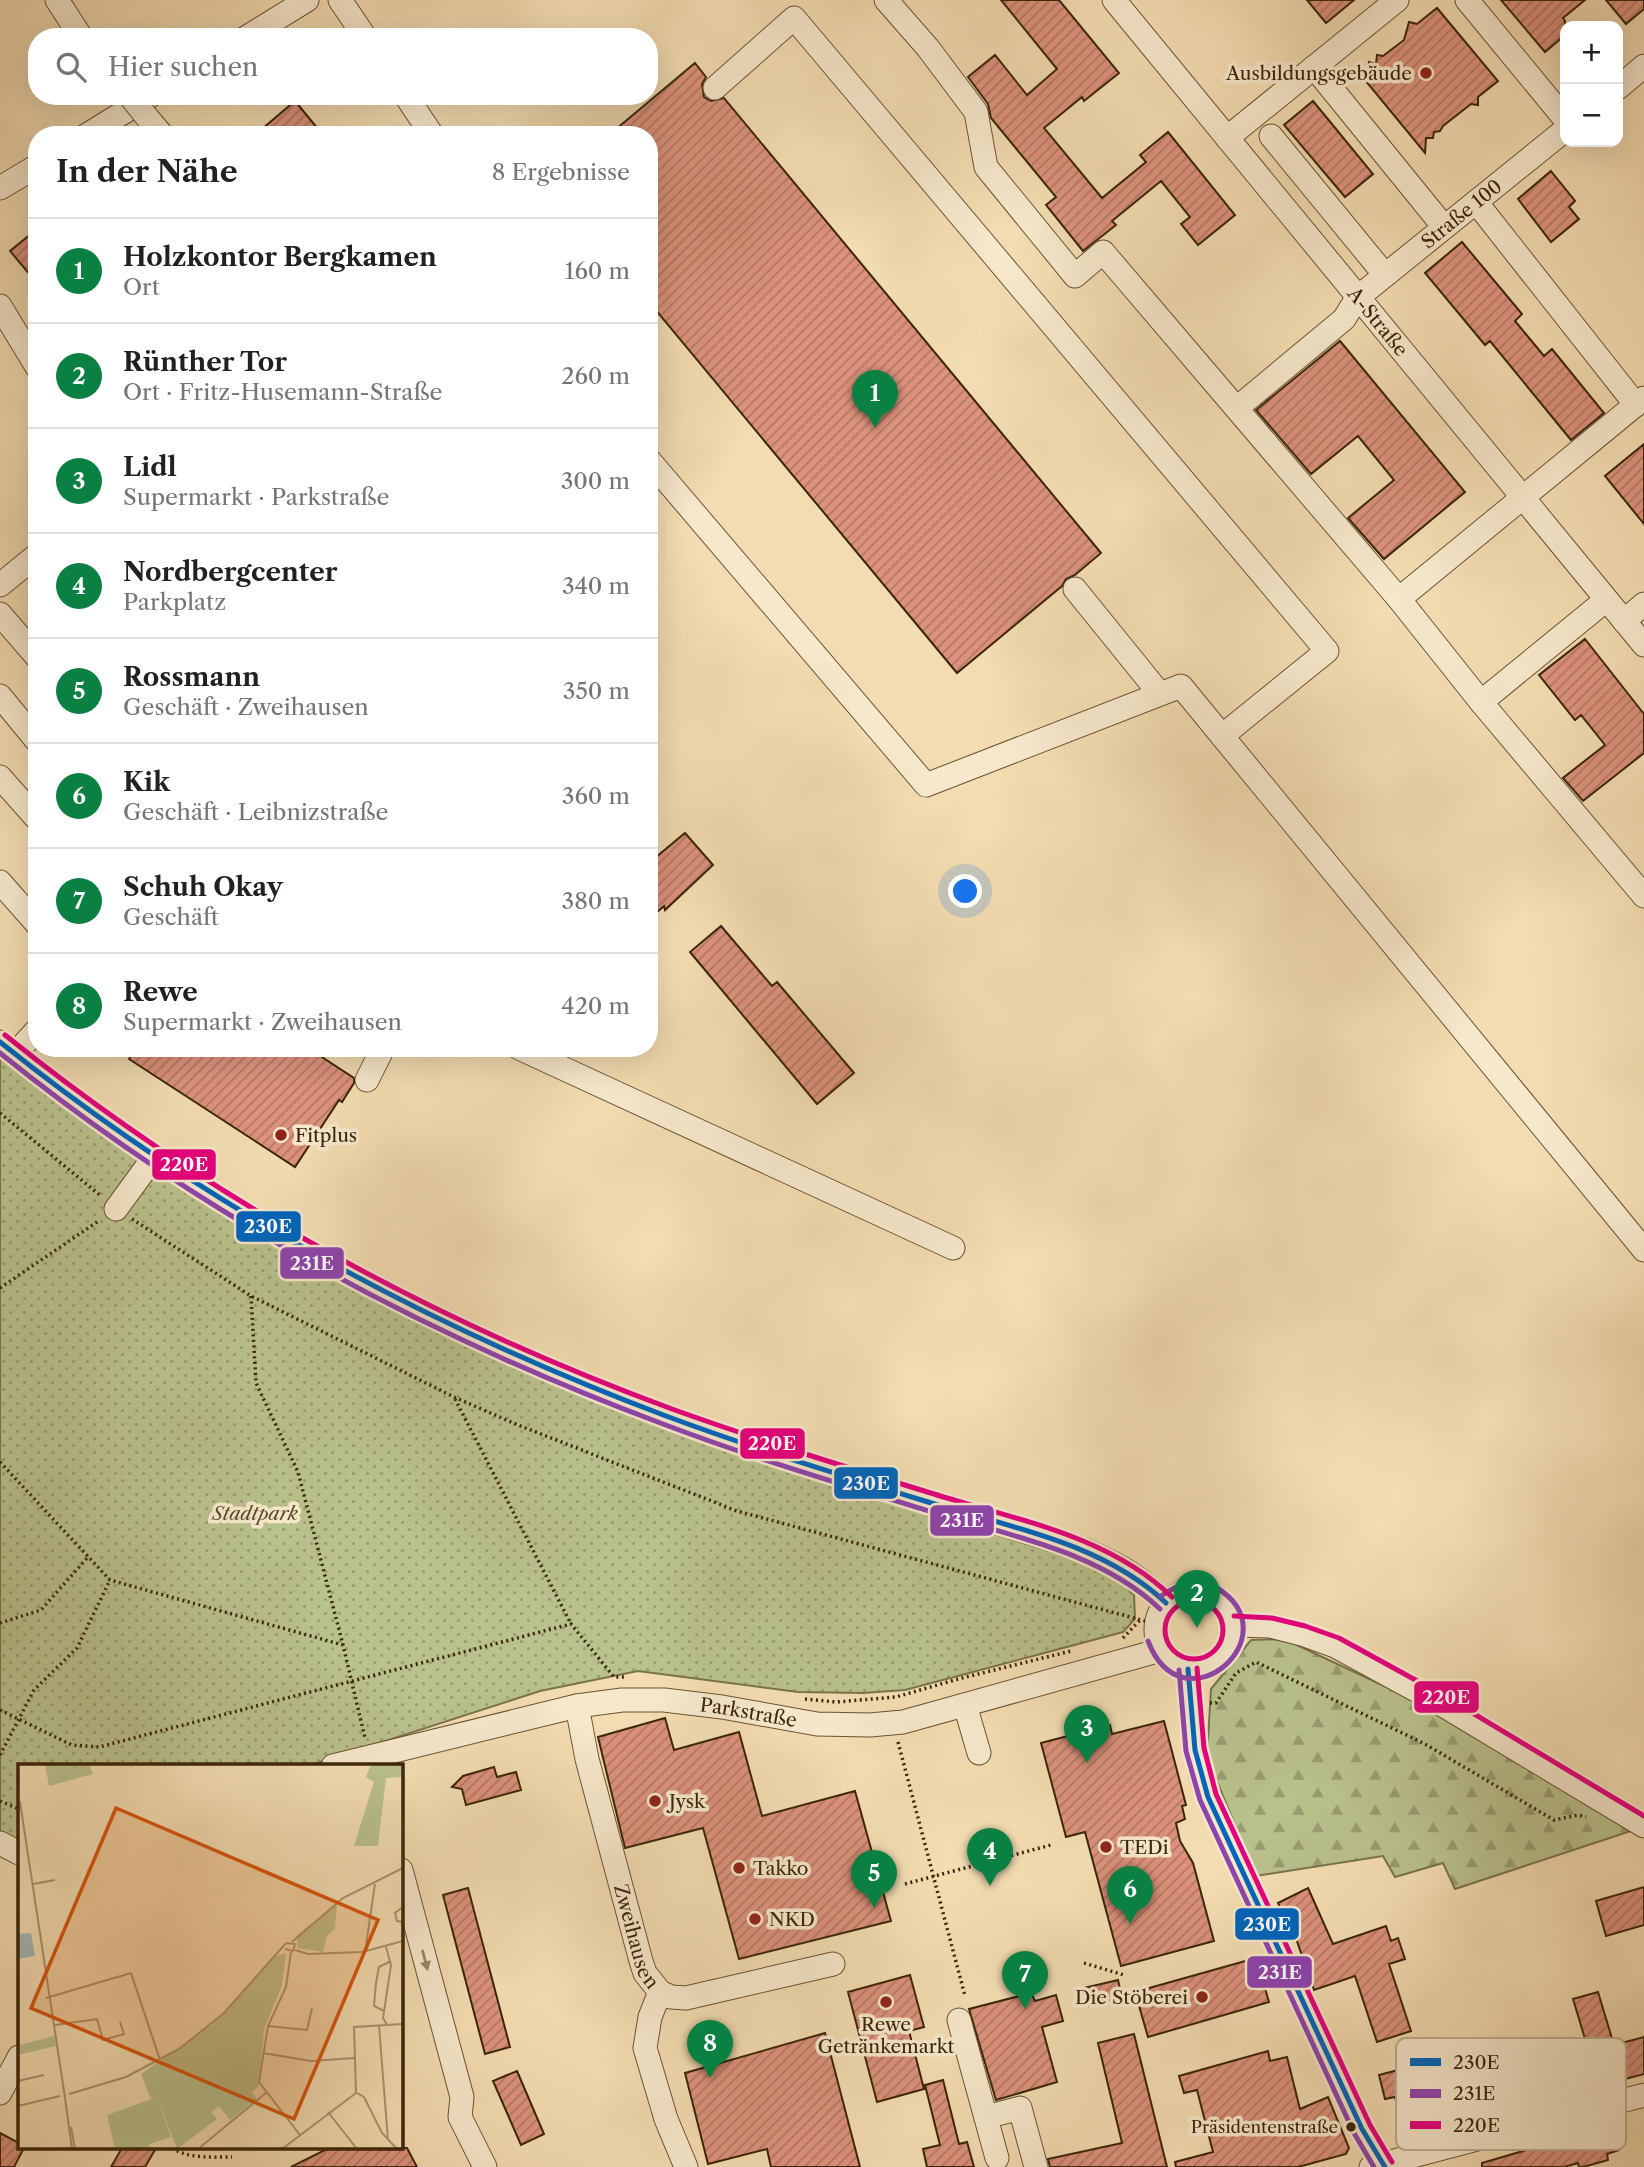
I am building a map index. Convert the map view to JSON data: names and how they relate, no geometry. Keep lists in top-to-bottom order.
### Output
{
  "streets": {
    "street": [
      "Straße 100",
      "A-Straße",
      "Parkstraße",
      "Zweihausen"
    ]
  },
  "crossings": [
    ["Straße 100", "A-Straße"],
    ["Parkstraße", "Zweihausen"]
  ],
  "parks": ["Stadtpark"],
  "places": [
    "Ausbildungsgebäude",
    "Fitplus",
    "Jysk",
    "TEDi",
    "Takko",
    "NKD",
    "Die Stöberei",
    "Rewe Getränkemarkt",
    "Präsidentenstraße"
  ],
  "lines": ["transit line 220E", "transit line 230E", "transit line 231E"],
  "legend": ["230E", "231E", "220E"],
  "page": {
    "map_buttons": ["+", "−"],
    "search": "Hier suchen",
    "heading": ["In der Nähe", "8 Ergebnisse"],
    "list": [
      {
        "mark": "1",
        "name": "Holzkontor Bergkamen",
        "note": "Ort",
        "value": "160 m"
      },
      {
        "mark": "2",
        "name": "Rünther Tor",
        "note": "Ort · Fritz-Husemann-Straße",
        "value": "260 m"
      },
      {
        "mark": "3",
        "name": "Lidl",
        "note": "Supermarkt · Parkstraße",
        "value": "300 m"
      },
      {
        "mark": "4",
        "name": "Nordbergcenter",
        "note": "Parkplatz",
        "value": "340 m"
      },
      {
        "mark": "5",
        "name": "Rossmann",
        "note": "Geschäft · Zweihausen",
        "value": "350 m"
      },
      {
        "mark": "6",
        "name": "Kik",
        "note": "Geschäft · Leibnizstraße",
        "value": "360 m"
      },
      {
        "mark": "7",
        "name": "Schuh Okay",
        "note": "Geschäft",
        "value": "380 m"
      },
      {
        "mark": "8",
        "name": "Rewe",
        "note": "Supermarkt · Zweihausen",
        "value": "420 m"
      }
    ],
    "pins": [
      "1",
      "2",
      "3",
      "4",
      "5",
      "6",
      "7",
      "8"
    ]
  }
}
